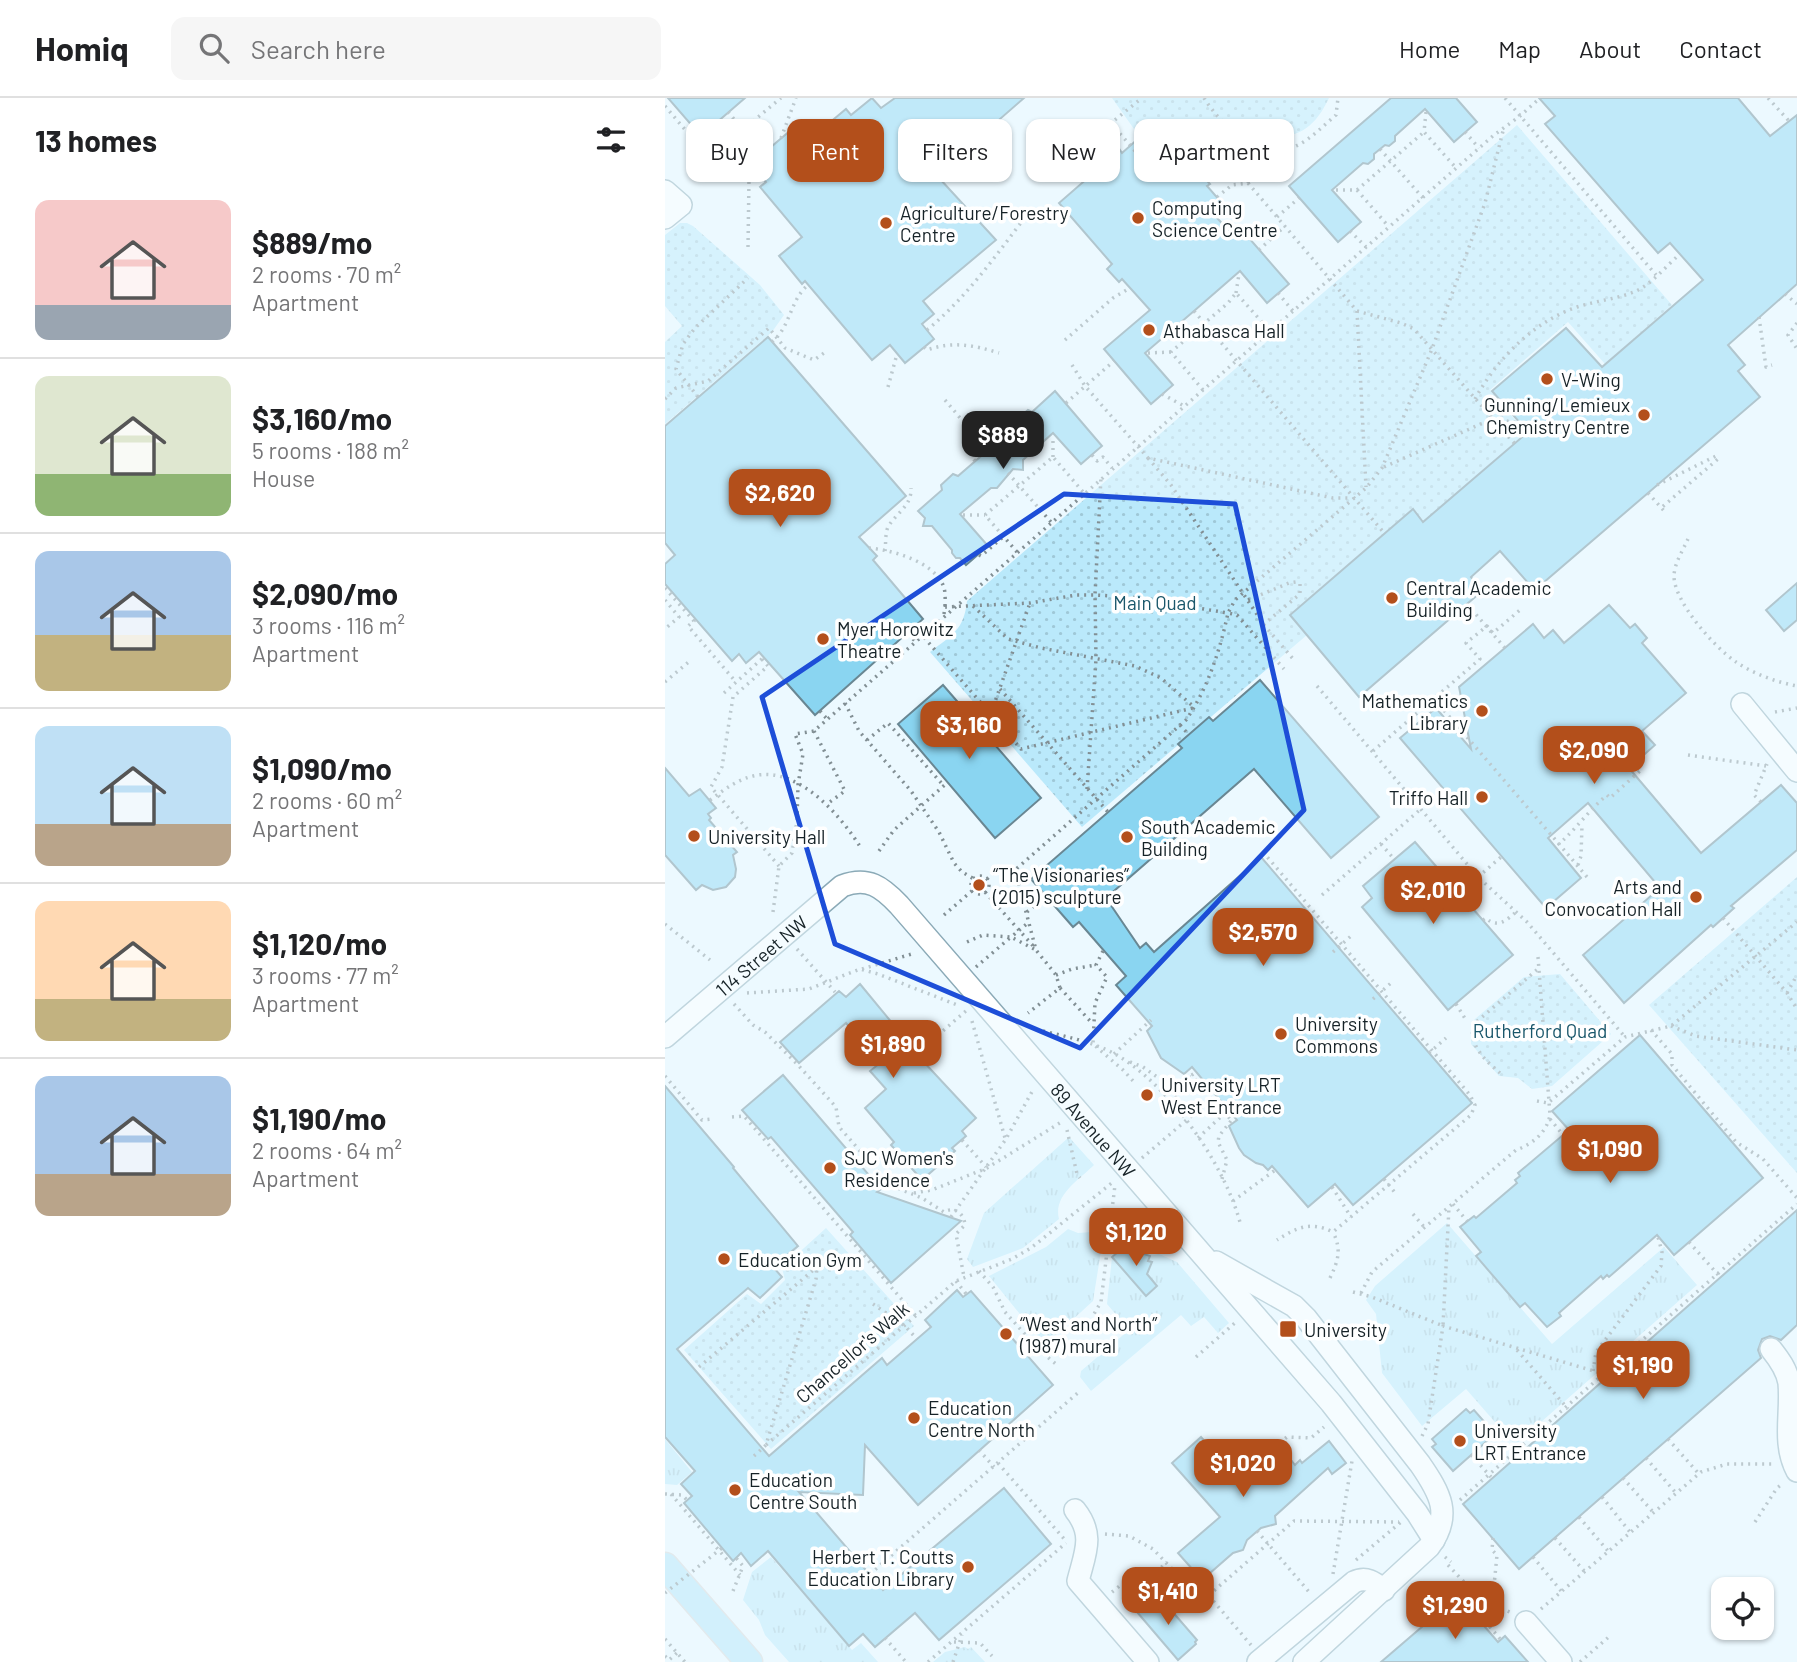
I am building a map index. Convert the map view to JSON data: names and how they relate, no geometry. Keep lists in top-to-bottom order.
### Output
{
  "streets": {
    "street": ["114 Street NW", "89 Avenue NW"],
    "path": ["Chancellor's Walk"]
  },
  "crossings": [
    ["114 Street NW", "89 Avenue NW"]
  ],
  "parks": ["Main Quad", "Rutherford Quad"],
  "places": {
    "other": [
      "Computing Science Centre",
      "Agriculture/Forestry Centre",
      "Athabasca Hall",
      "V-Wing",
      "Gunning/Lemieux Chemistry Centre",
      "Central Academic Building",
      "Myer Horowitz Theatre",
      "Mathematics Library",
      "Triffo Hall",
      "University Hall",
      "South Academic Building",
      "“The Visionaries” (2015) sculpture",
      "Arts and Convocation Hall",
      "University Commons",
      "University LRT West Entrance",
      "SJC Women's Residence",
      "Education Gym",
      "“West and North” (1987) mural",
      "Education Centre North",
      "University LRT Entrance",
      "Education Centre South",
      "Herbert T. Coutts Education Library"
    ],
    "transit": ["University"]
  },
  "page": {
    "header": "Homiq",
    "search": "Search here",
    "nav": [
      "Home",
      "Map",
      "About",
      "Contact"
    ],
    "heading": "13 homes",
    "chip": [
      "Buy",
      "Rent",
      "Filters",
      "New",
      "Apartment"
    ],
    "list": [
      {
        "name": "$889/mo",
        "note": "2 rooms · 70 m² · Apartment"
      },
      {
        "name": "$3,160/mo",
        "note": "5 rooms · 188 m² · House"
      },
      {
        "name": "$2,090/mo",
        "note": "3 rooms · 116 m² · Apartment"
      },
      {
        "name": "$1,090/mo",
        "note": "2 rooms · 60 m² · Apartment"
      },
      {
        "name": "$1,120/mo",
        "note": "3 rooms · 77 m² · Apartment"
      },
      {
        "name": "$1,190/mo",
        "note": "2 rooms · 64 m² · Apartment"
      }
    ],
    "price": [
      "$889",
      "$2,620",
      "$3,160",
      "$2,090",
      "$2,010",
      "$2,570",
      "$1,890",
      "$1,090",
      "$1,120",
      "$1,190",
      "$1,020",
      "$1,410",
      "$1,290"
    ]
  }
}
